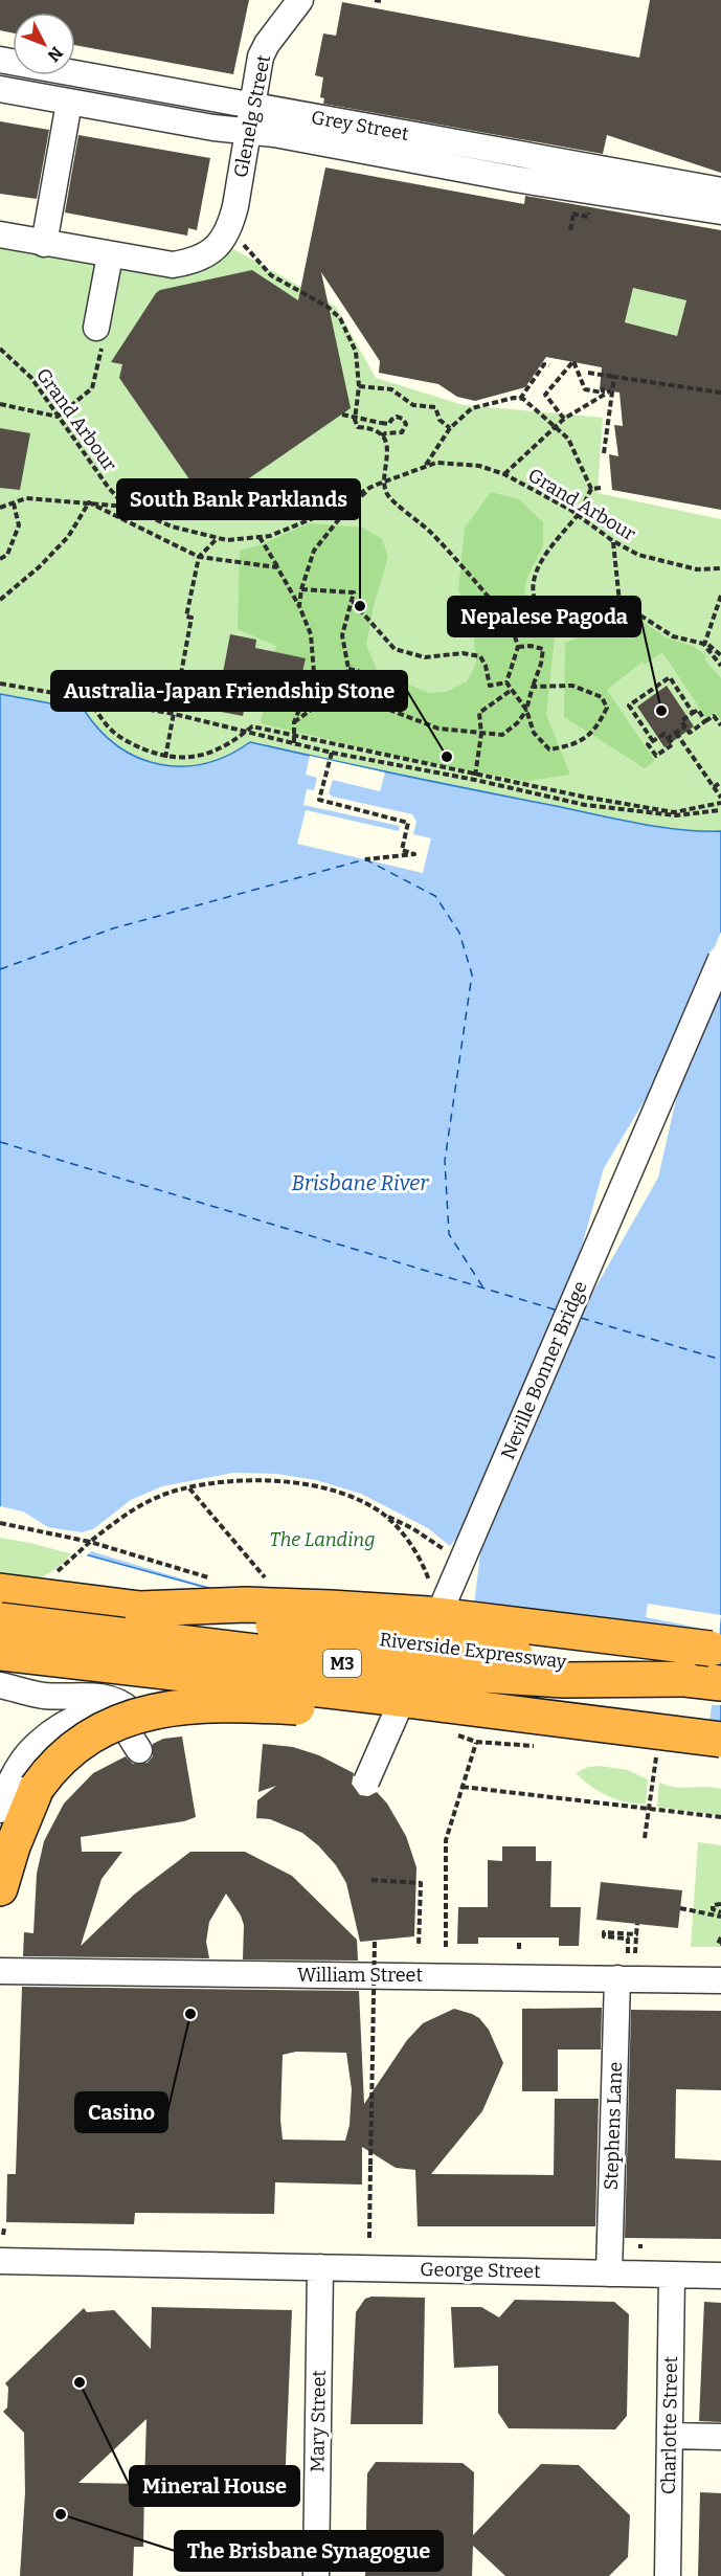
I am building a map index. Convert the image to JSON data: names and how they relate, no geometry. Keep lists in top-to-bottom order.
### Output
{
  "streets": {
    "highway": ["Riverside Expressway", "M3"],
    "street": [
      "Glenelg Street",
      "Grey Street",
      "Neville Bonner Bridge",
      "William Street",
      "Stephens Lane",
      "George Street",
      "Mary Street",
      "Charlotte Street"
    ],
    "path": ["Grand Arbour"]
  },
  "crossings": [
    ["Glenelg Street", "Grey Street"],
    ["Riverside Expressway", "M3"],
    ["William Street", "Stephens Lane"],
    ["Stephens Lane", "George Street"],
    ["George Street", "Mary Street"],
    ["George Street", "Charlotte Street"]
  ],
  "water": ["Brisbane River"],
  "parks": ["The Landing"],
  "places": [
    "South Bank Parklands",
    "Nepalese Pagoda",
    "Australia-Japan Friendship Stone",
    "Casino",
    "Mineral House",
    "The Brisbane Synagogue"
  ],
  "north": "bottom right"
}
